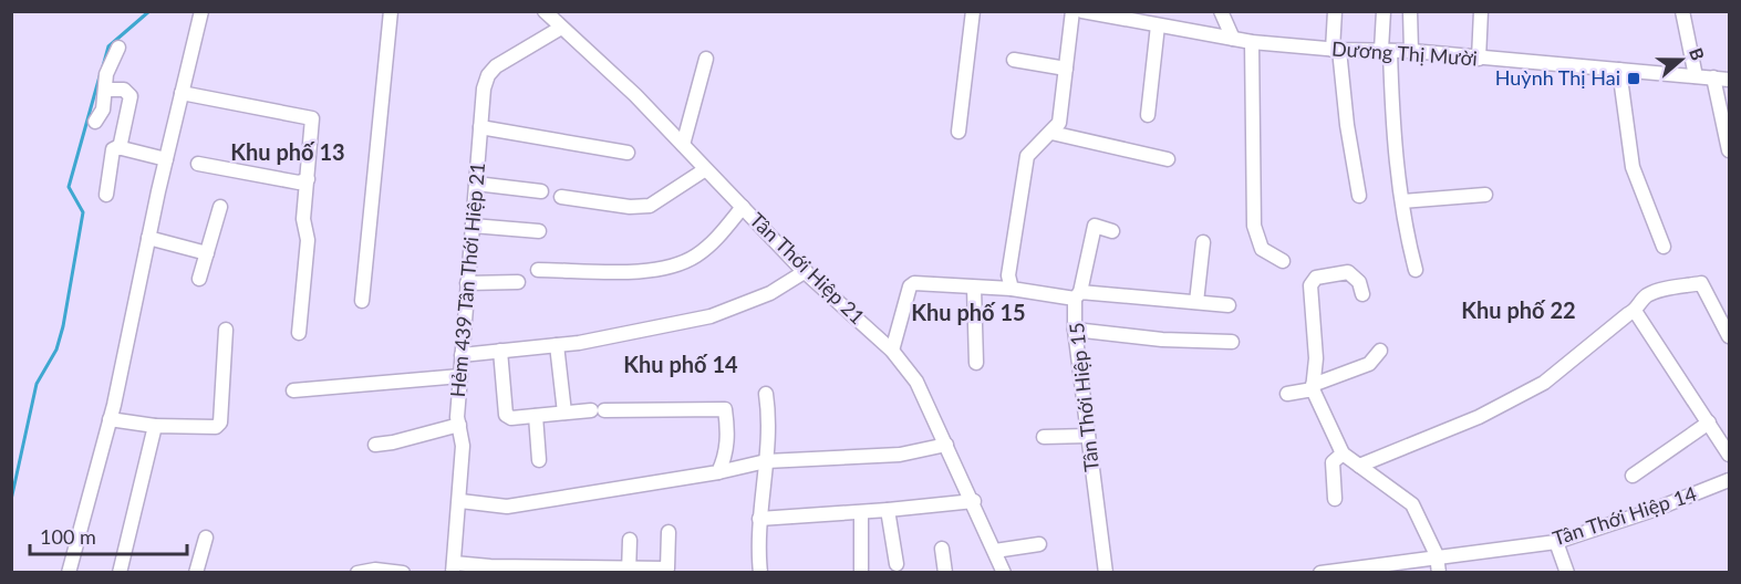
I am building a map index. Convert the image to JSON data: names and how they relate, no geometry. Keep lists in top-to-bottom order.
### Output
{
  "streets": {
    "street": [
      "Dương Thị Mười",
      "Tân Thới Hiệp 21",
      "Hẻm 439 Tân Thới Hiệp 21",
      "Tân Thới Hiệp 15",
      "Tân Thới Hiệp 14"
    ]
  },
  "crossings": [
    ["Tân Thới Hiệp 21", "Hẻm 439 Tân Thới Hiệp 21"],
    ["Tân Thới Hiệp 21", "Tân Thới Hiệp 15"]
  ],
  "districts": [
    "Khu phố 13",
    "Khu phố 22",
    "Khu phố 15",
    "Khu phố 14"
  ],
  "places": {
    "transit": ["Huỳnh Thị Hai"]
  },
  "scale_bar": "100 m",
  "north": "right"
}
